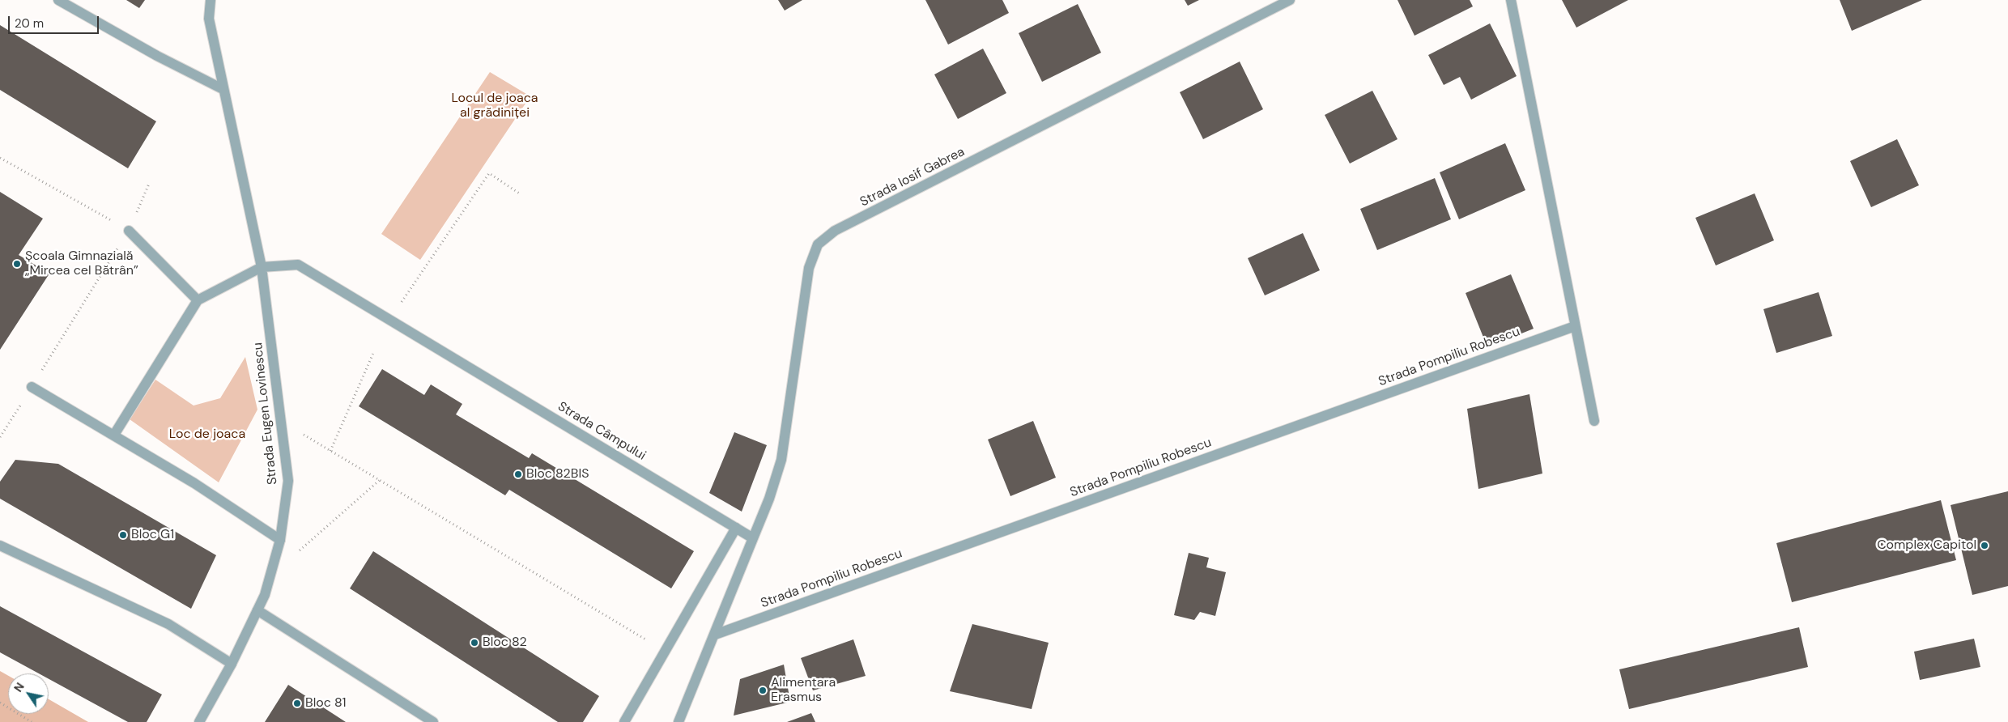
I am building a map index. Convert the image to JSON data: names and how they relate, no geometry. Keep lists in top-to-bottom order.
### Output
{
  "streets": {
    "street": [
      "Strada Iosif Gabrea",
      "Strada Pompiliu Robescu",
      "Strada Eugen Lovinescu",
      "Strada Câmpului"
    ]
  },
  "crossings": [
    ["Strada Iosif Gabrea", "Strada Câmpului"],
    ["Strada Eugen Lovinescu", "Strada Câmpului"]
  ],
  "parks": ["Locul de joaca al grădiniței", "Loc de joaca"],
  "places": [
    "Școala Gimnazială „Mircea cel Bătrân”",
    "Bloc 82BIS",
    "Bloc G1",
    "Complex Capitol",
    "Bloc 82",
    "Alimentara Erasmus",
    "Bloc 81"
  ],
  "scale_bar": "20 m",
  "north": "top left"
}
